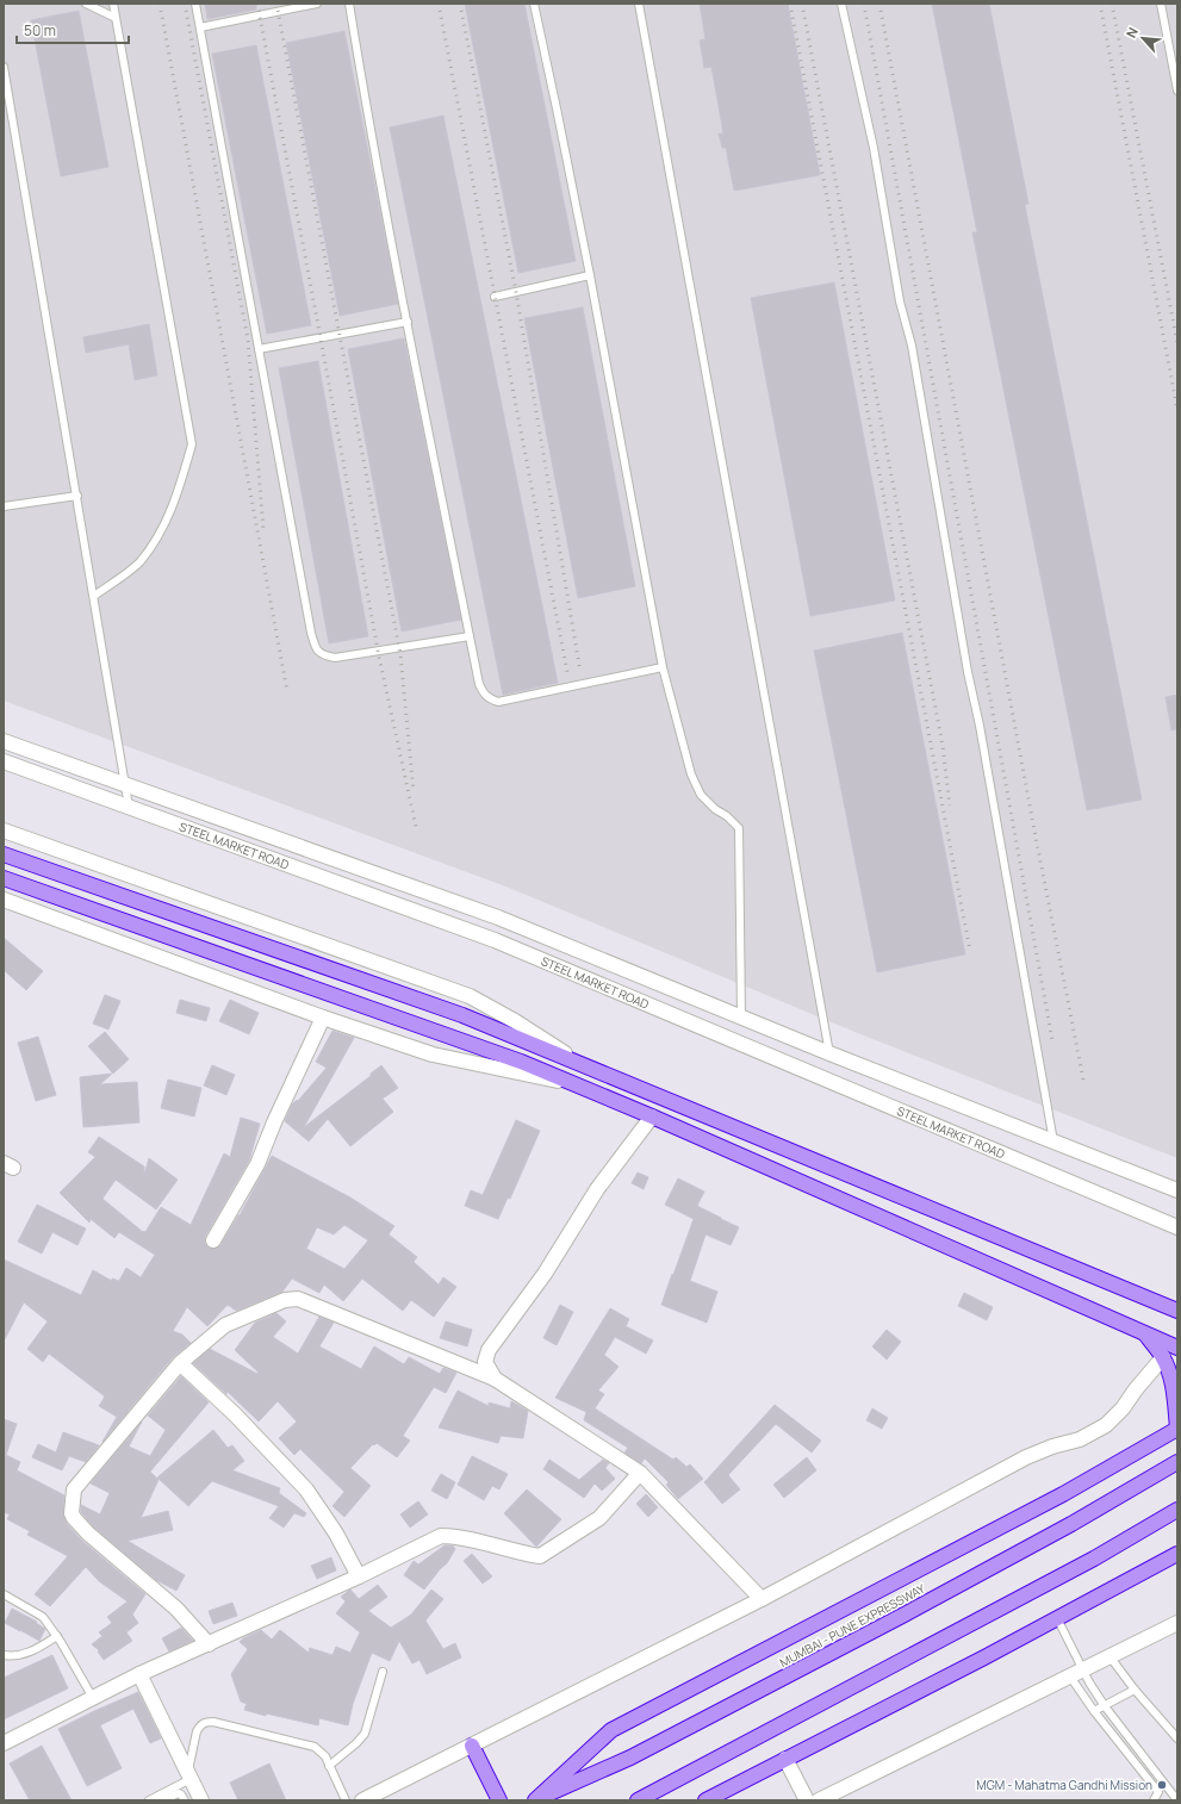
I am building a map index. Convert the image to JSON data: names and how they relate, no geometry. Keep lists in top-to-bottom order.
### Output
{
  "streets": {
    "highway": ["MUMBAI - PUNE EXPRESSWAY"],
    "street": ["STEEL MARKET ROAD"]
  },
  "places": ["MGM - Mahatma Gandhi Mission"],
  "scale_bar": "50 m",
  "north": "top left"
}
